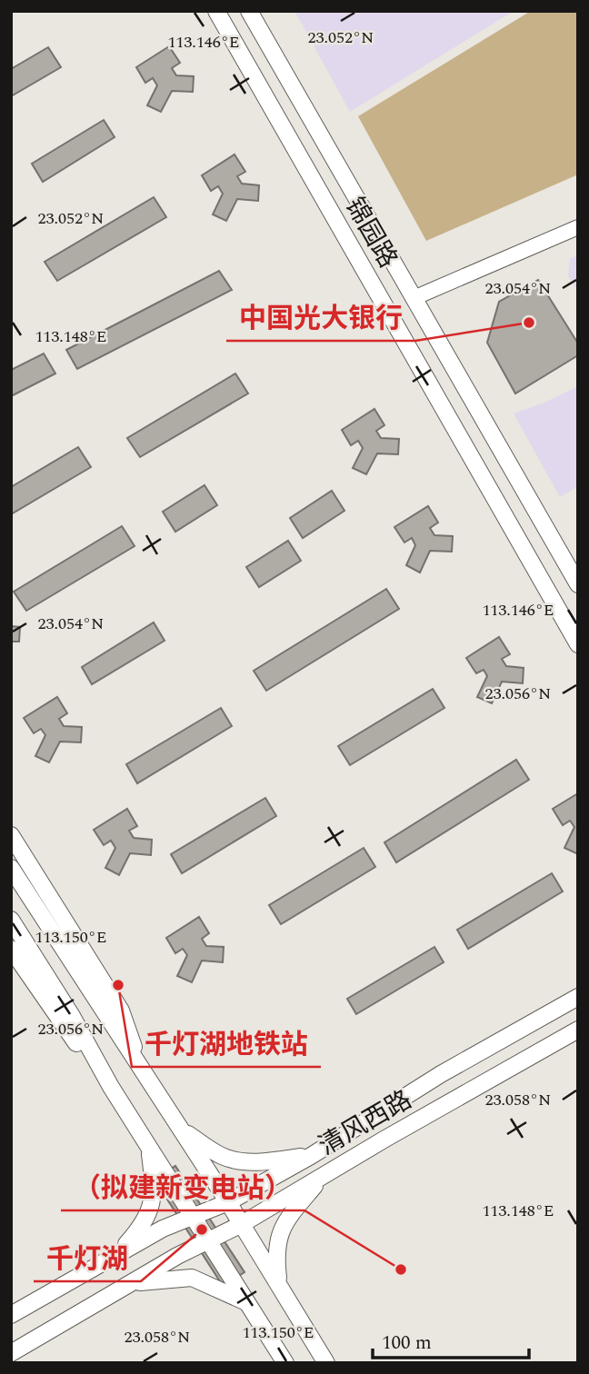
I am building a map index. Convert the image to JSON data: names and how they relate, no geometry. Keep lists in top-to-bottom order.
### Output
{
  "streets": {
    "main road": ["锦园路", "清风西路"]
  },
  "places": [
    "中国光大银行",
    "千灯湖地铁站",
    "千灯湖",
    "（拟建新变电站）"
  ],
  "scale_bar": "100 m",
  "coordinates": [
    "23.052°N",
    "113.146°E",
    "23.054°N",
    "113.148°E",
    "23.056°N",
    "113.150°E",
    "23.058°N"
  ]
}
